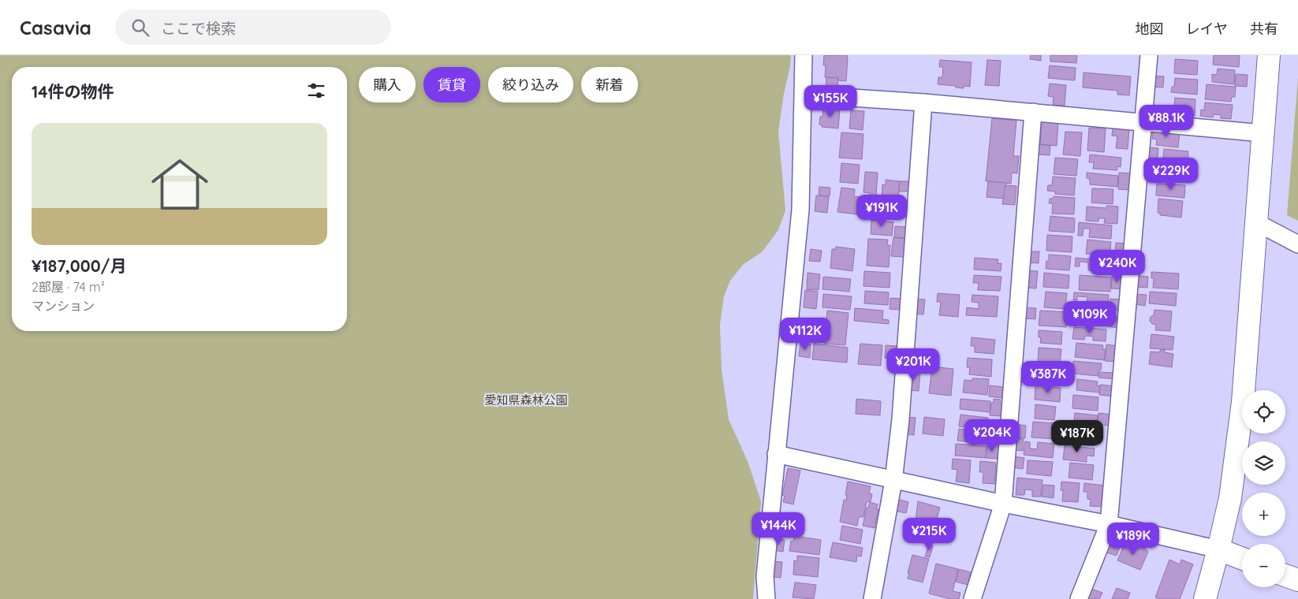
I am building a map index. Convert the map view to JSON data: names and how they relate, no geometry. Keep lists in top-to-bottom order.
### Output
{
  "parks": ["愛知県森林公園"],
  "page": {
    "header": "Casavia",
    "search": "ここで検索",
    "nav": ["地図", "レイヤ", "共有"],
    "chip": [
      "購入",
      "賃貸",
      "絞り込み",
      "新着"
    ],
    "heading": "14件の物件",
    "price": [
      "¥155K",
      "¥88.1K",
      "¥229K",
      "¥191K",
      "¥240K",
      "¥109K",
      "¥112K",
      "¥201K",
      "¥387K",
      "¥204K",
      "¥187K",
      "¥144K",
      "¥215K",
      "¥189K"
    ],
    "list": [
      {
        "name": "¥187,000/月",
        "note": "2部屋 · 74 m² · マンション"
      }
    ],
    "map_buttons": ["+", "−"]
  }
}
